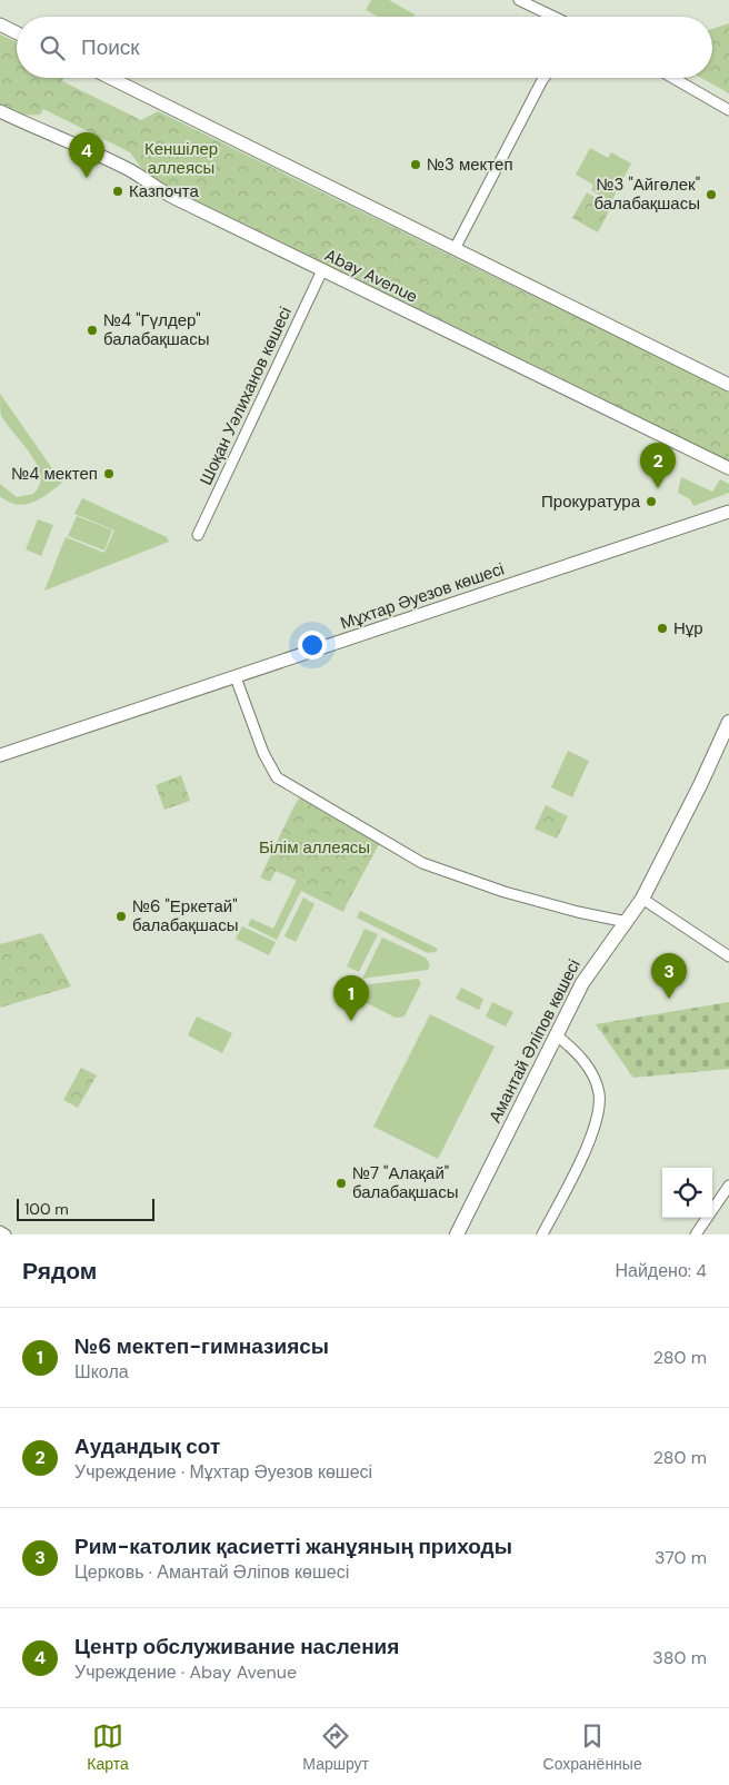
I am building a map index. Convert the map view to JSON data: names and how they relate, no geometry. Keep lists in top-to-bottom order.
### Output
{
  "streets": {
    "main road": ["Амантай Әліпов көшесі"],
    "street": ["Abay Avenue", "Шоқан Уәлиханов көшесі", "Мұхтар Әуезов көшесі"]
  },
  "crossings": [
    ["Abay Avenue", "Шоқан Уәлиханов көшесі"]
  ],
  "parks": ["Кеншілер аллеясы", "Білім аллеясы"],
  "places": [
    "№3 мектеп",
    "Казпочта",
    "№3 \"Айгөлек\" балабақшасы",
    "№4 \"Гүлдер\" балабақшасы",
    "№4 мектеп",
    "Прокуратура",
    "Нұр",
    "№6 \"Еркетай\" балабақшасы",
    "№7 \"Алақай\" балабақшасы"
  ],
  "scale_bar": "100 m",
  "page": {
    "search": "Поиск",
    "pins": [
      "4",
      "2",
      "3",
      "1"
    ],
    "scale": "100 m",
    "heading": ["Рядом", "Найдено: 4"],
    "list": [
      {
        "mark": "1",
        "name": "№6 мектеп-гимназиясы",
        "note": "Школа",
        "value": "280 m"
      },
      {
        "mark": "2",
        "name": "Аудандық сот",
        "note": "Учреждение · Мұхтар Әуезов көшесі",
        "value": "280 m"
      },
      {
        "mark": "3",
        "name": "Рим-католик қасиетті жанұяның приходы",
        "note": "Церковь · Амантай Әліпов көшесі",
        "value": "370 m"
      },
      {
        "mark": "4",
        "name": "Центр обслуживание насления",
        "note": "Учреждение · Abay Avenue",
        "value": "380 m"
      }
    ],
    "nav": ["Карта", "Маршрут", "Сохранённые"]
  }
}
